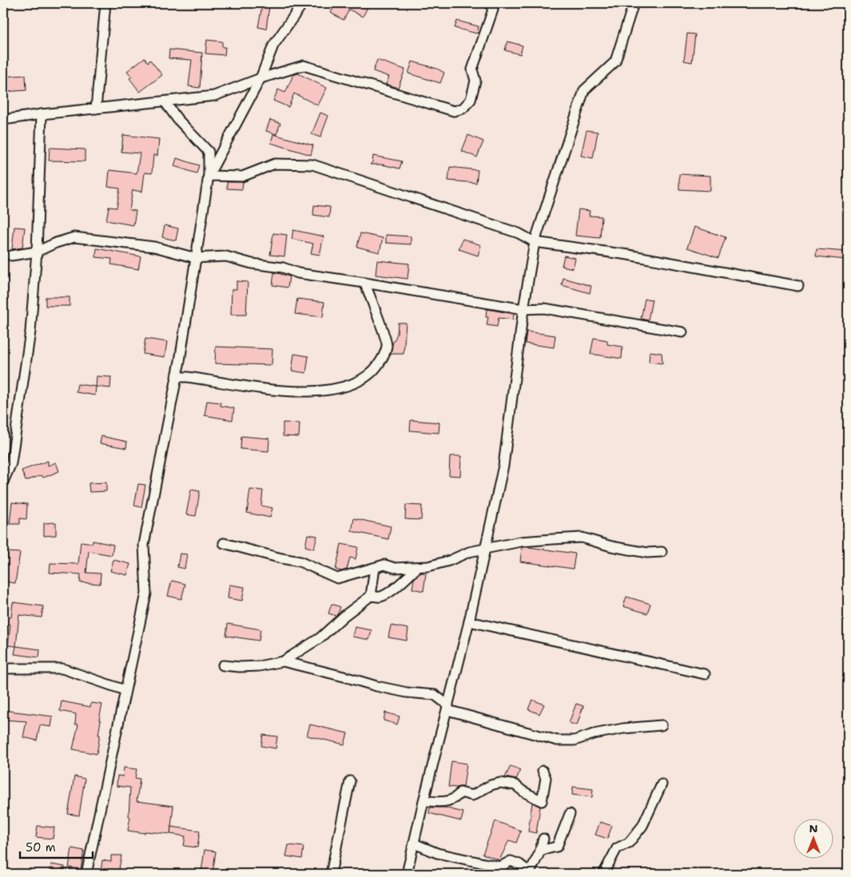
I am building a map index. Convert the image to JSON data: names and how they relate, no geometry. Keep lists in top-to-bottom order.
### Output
{
  "scale_bar": "50 m",
  "north": "top"
}
